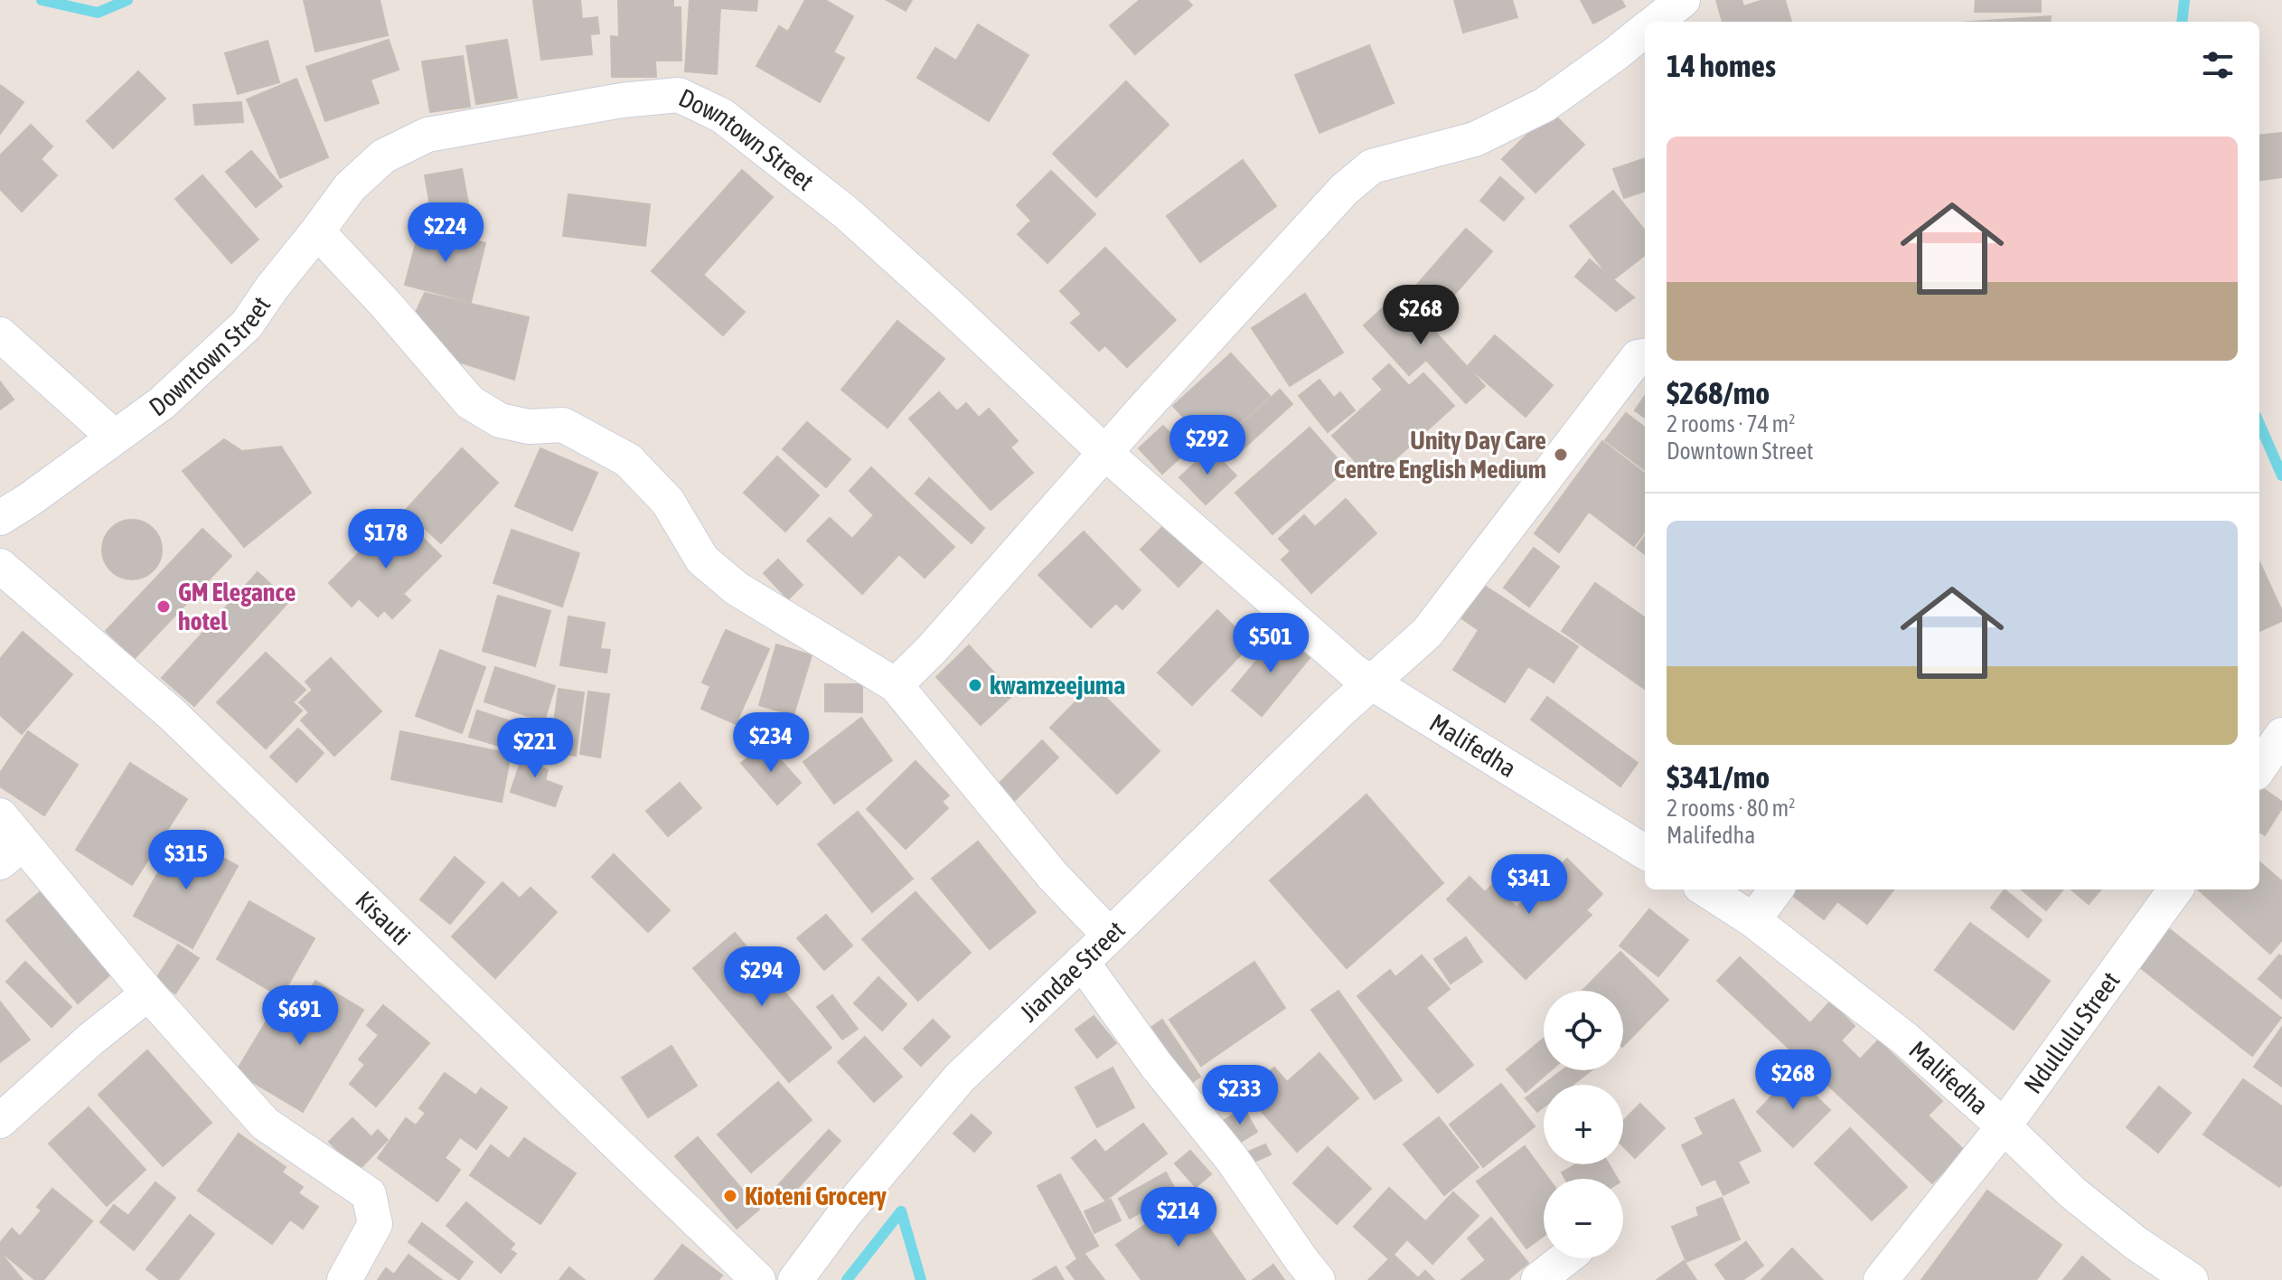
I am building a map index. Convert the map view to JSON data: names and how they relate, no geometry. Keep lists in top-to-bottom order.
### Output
{
  "streets": {
    "street": [
      "Downtown Street",
      "Malifedha",
      "Kisauti",
      "Jiandae Street",
      "Ndullulu Street"
    ]
  },
  "crossings": [
    ["Downtown Street", "Malifedha"],
    ["Downtown Street", "Jiandae Street"],
    ["Malifedha", "Jiandae Street"],
    ["Malifedha", "Ndullulu Street"]
  ],
  "places": [
    "Unity Day Care Centre English Medium",
    "GM Elegance hotel",
    "kwamzeejuma",
    "Kioteni Grocery"
  ],
  "page": {
    "heading": "14 homes",
    "list": [
      {
        "name": "$268/mo",
        "note": "2 rooms · 74 m² · Downtown Street"
      },
      {
        "name": "$341/mo",
        "note": "2 rooms · 80 m² · Malifedha"
      }
    ],
    "price": [
      "$224",
      "$268",
      "$292",
      "$178",
      "$501",
      "$234",
      "$221",
      "$315",
      "$341",
      "$294",
      "$691",
      "$268",
      "$233",
      "$214"
    ],
    "map_buttons": ["+", "−"]
  }
}
